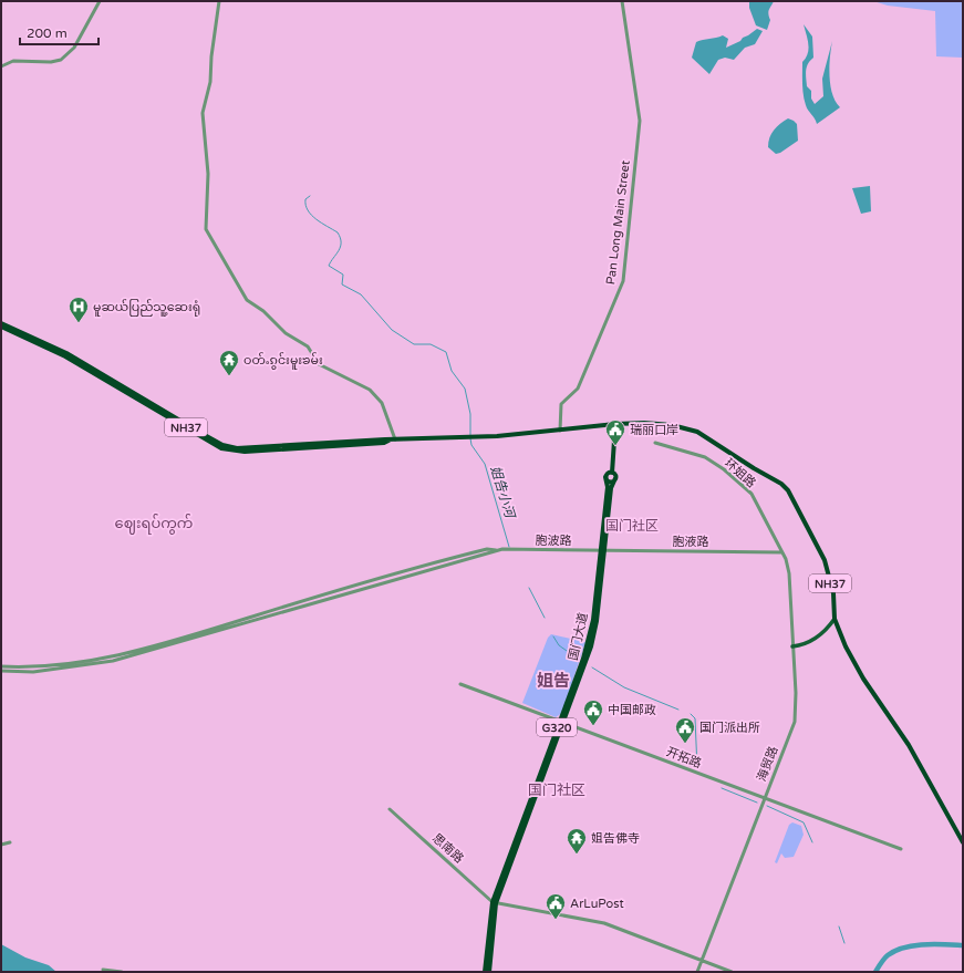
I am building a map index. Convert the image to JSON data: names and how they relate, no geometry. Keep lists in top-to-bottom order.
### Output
{
  "streets": {
    "highway": ["NH37", "国门大道", "G320"],
    "street": [
      "Pan Long Main Street",
      "环姐路",
      "胞波路",
      "胞液路",
      "开拓路",
      "海贸路",
      "思南路"
    ]
  },
  "crossings": [
    ["Pan Long Main Street", "NH37"],
    ["环姐路", "胞液路"],
    ["环姐路", "海贸路"],
    ["胞波路", "胞液路"],
    ["胞波路", "国门大道"],
    ["胞液路", "国门大道"],
    ["胞液路", "海贸路"],
    ["国门大道", "开拓路"],
    ["国门大道", "思南路"],
    ["开拓路", "海贸路"]
  ],
  "districts": [
    "ဈေးရပ်ကွက်",
    "国门社区",
    "姐告",
    "国门社区"
  ],
  "water": ["姐告小河"],
  "places": {
    "hospital": ["မူဆယ်ပြည်သူ့ဆေးရုံ"],
    "temple": ["ဝတ်ႉၵွင်းမူးၶမ်း", "姐告佛寺"],
    "public building": [
      "瑞丽口岸",
      "中国邮政",
      "国门派出所",
      "ArLuPost"
    ]
  },
  "scale_bar": "200 m"
}
